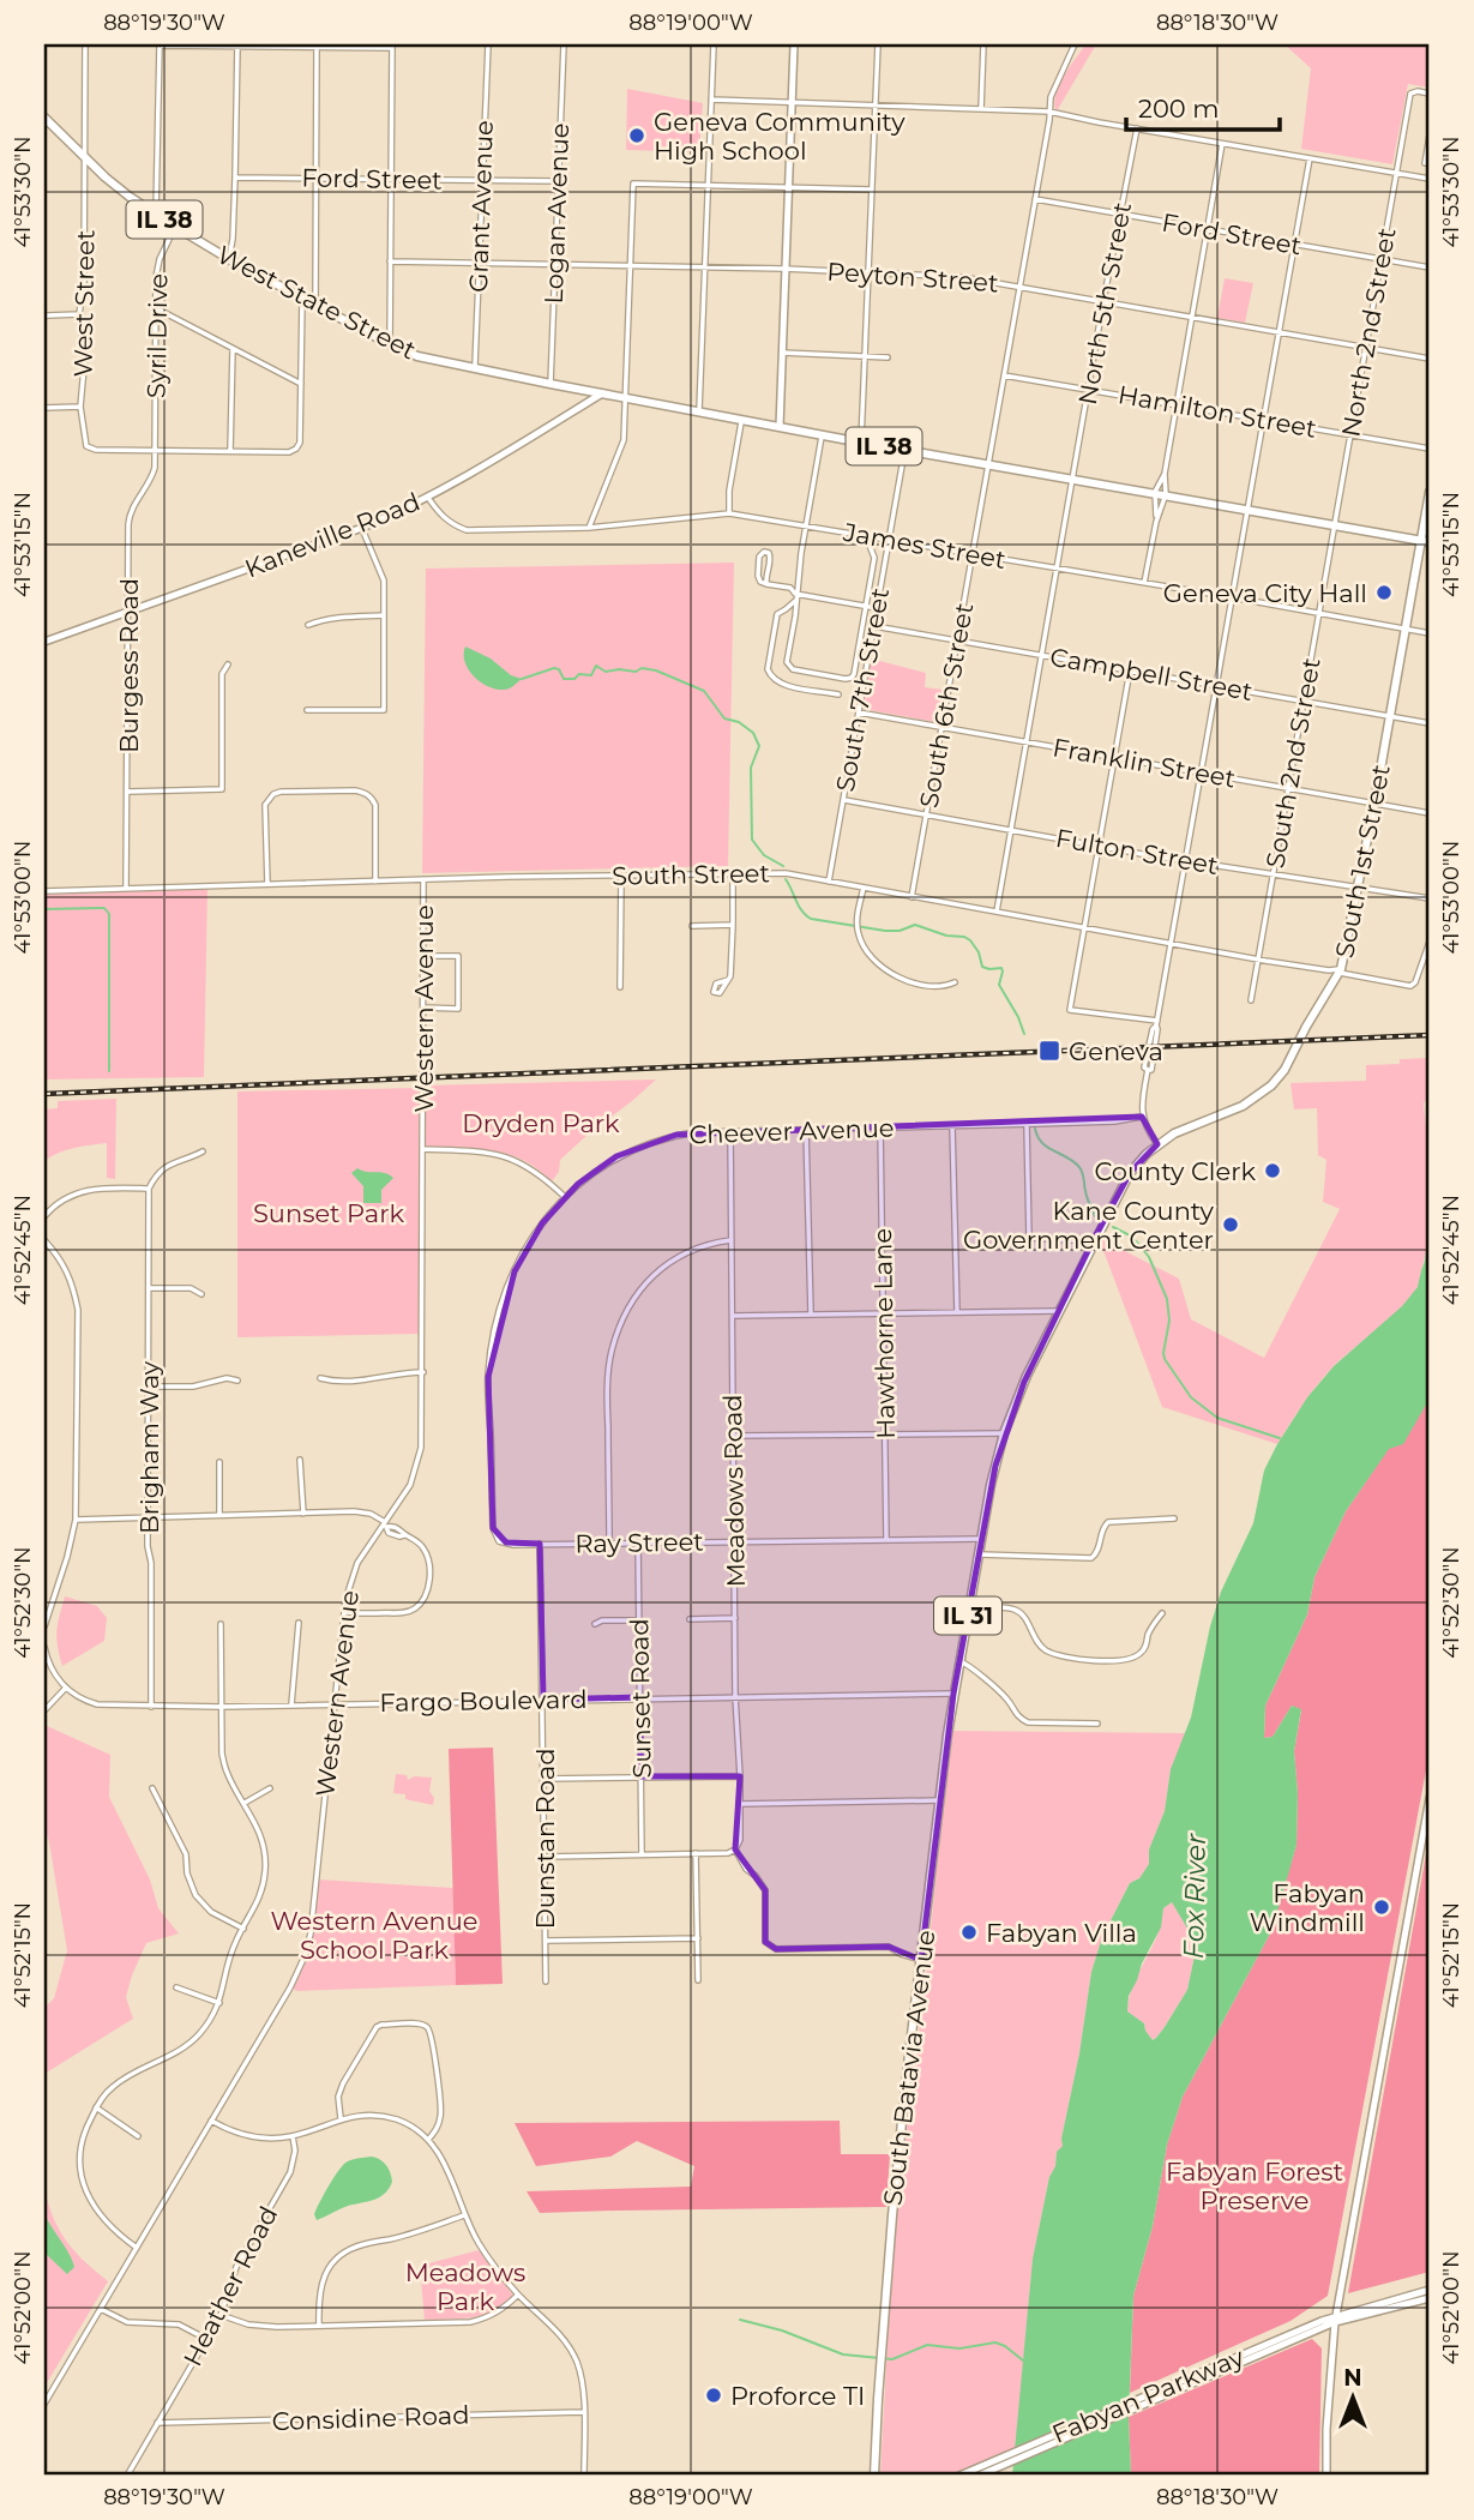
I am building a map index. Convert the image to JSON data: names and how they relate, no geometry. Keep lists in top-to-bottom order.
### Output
{
  "streets": {
    "main road": [
      "IL 38",
      "West State Street",
      "Kaneville Road",
      "South 1st Street",
      "IL 31",
      "South Batavia Avenue",
      "Fabyan Parkway"
    ],
    "street": [
      "Ford Street",
      "Grant Avenue",
      "Logan Avenue",
      "Peyton Street",
      "West Street",
      "North 5th Street",
      "North 2nd Street",
      "Syril Drive",
      "Hamilton Street",
      "James Street",
      "Burgess Road",
      "Campbell Street",
      "South 7th Street",
      "South 6th Street",
      "Franklin Street",
      "South 2nd Street",
      "Fulton Street",
      "South Street",
      "Western Avenue",
      "Cheever Avenue",
      "Hawthorne Lane",
      "Brigham Way",
      "Meadows Road",
      "Ray Street",
      "Sunset Road",
      "Fargo Boulevard",
      "Dunstan Road",
      "Heather Road",
      "Considine Road"
    ]
  },
  "crossings": [
    ["Ford Street", "Grant Avenue"],
    ["Ford Street", "Logan Avenue"],
    ["Ford Street", "North 5th Street"],
    ["Ford Street", "North 2nd Street"],
    ["Ford Street", "South 6th Street"],
    ["Grant Avenue", "Peyton Street"],
    ["Grant Avenue", "West State Street"],
    ["Logan Avenue", "Peyton Street"],
    ["Logan Avenue", "West State Street"],
    ["IL 38", "West State Street"],
    ["IL 38", "North 5th Street"],
    ["IL 38", "North 2nd Street"],
    ["IL 38", "South 7th Street"],
    ["IL 38", "South 6th Street"],
    ["IL 38", "South 2nd Street"],
    ["IL 38", "South 1st Street"],
    ["IL 38", "IL 31"],
    ["Peyton Street", "North 5th Street"],
    ["Peyton Street", "North 2nd Street"],
    ["Peyton Street", "South 6th Street"],
    ["West State Street", "West Street"],
    ["West State Street", "Syril Drive"],
    ["West State Street", "Kaneville Road"],
    ["West Street", "Syril Drive"],
    ["West Street", "Burgess Road"],
    ["North 5th Street", "Hamilton Street"],
    ["North 5th Street", "James Street"],
    ["North 5th Street", "Campbell Street"],
    ["North 5th Street", "Franklin Street"],
    ["North 5th Street", "Fulton Street"],
    ["North 5th Street", "South Street"],
    ["North 2nd Street", "Hamilton Street"],
    ["North 2nd Street", "South 2nd Street"],
    ["Syril Drive", "Burgess Road"],
    ["Hamilton Street", "South 6th Street"],
    ["Kaneville Road", "James Street"],
    ["Kaneville Road", "Burgess Road"],
    ["James Street", "South 7th Street"],
    ["James Street", "South 6th Street"],
    ["James Street", "South 2nd Street"],
    ["James Street", "South 1st Street"],
    ["Burgess Road", "South Street"],
    ["Campbell Street", "South 7th Street"],
    ["Campbell Street", "South 6th Street"],
    ["Campbell Street", "South 2nd Street"],
    ["Campbell Street", "South 1st Street"],
    ["South 7th Street", "Franklin Street"],
    ["South 7th Street", "Fulton Street"],
    ["South 7th Street", "South Street"],
    ["South 6th Street", "Franklin Street"],
    ["South 6th Street", "Fulton Street"],
    ["South 6th Street", "South Street"],
    ["Franklin Street", "South 2nd Street"],
    ["Franklin Street", "South 1st Street"],
    ["South 2nd Street", "Fulton Street"],
    ["South 2nd Street", "South Street"],
    ["Fulton Street", "South 1st Street"],
    ["South 1st Street", "South Street"],
    ["South 1st Street", "IL 31"],
    ["South 1st Street", "South Batavia Avenue"],
    ["South Street", "Western Avenue"],
    ["Western Avenue", "Fargo Boulevard"],
    ["Cheever Avenue", "Hawthorne Lane"],
    ["Cheever Avenue", "Meadows Road"],
    ["Cheever Avenue", "Ray Street"],
    ["Hawthorne Lane", "Ray Street"],
    ["Brigham Way", "Fargo Boulevard"],
    ["Meadows Road", "Ray Street"],
    ["Meadows Road", "Fargo Boulevard"],
    ["Ray Street", "Sunset Road"],
    ["Ray Street", "Dunstan Road"],
    ["Ray Street", "South Batavia Avenue"],
    ["Sunset Road", "Fargo Boulevard"],
    ["Fargo Boulevard", "Dunstan Road"],
    ["Fargo Boulevard", "South Batavia Avenue"],
    ["Heather Road", "Considine Road"]
  ],
  "water": ["Fox River"],
  "parks": [
    "Dryden Park",
    "Sunset Park",
    "Western Avenue School Park",
    "Fabyan Forest Preserve",
    "Meadows Park"
  ],
  "places": {
    "other": [
      "Geneva Community High School",
      "Geneva City Hall",
      "County Clerk",
      "Kane County Government Center",
      "Fabyan Windmill",
      "Fabyan Villa",
      "Proforce TI"
    ],
    "transit": ["Geneva"]
  },
  "scale_bar": "200 m",
  "north": "top",
  "coordinates": [
    "88°19'30\"W",
    "88°19'00\"W",
    "88°18'30\"W",
    "41°53'30\"N",
    "41°53'15\"N",
    "41°53'00\"N",
    "41°52'45\"N",
    "41°52'30\"N",
    "41°52'15\"N",
    "41°52'00\"N"
  ]
}
